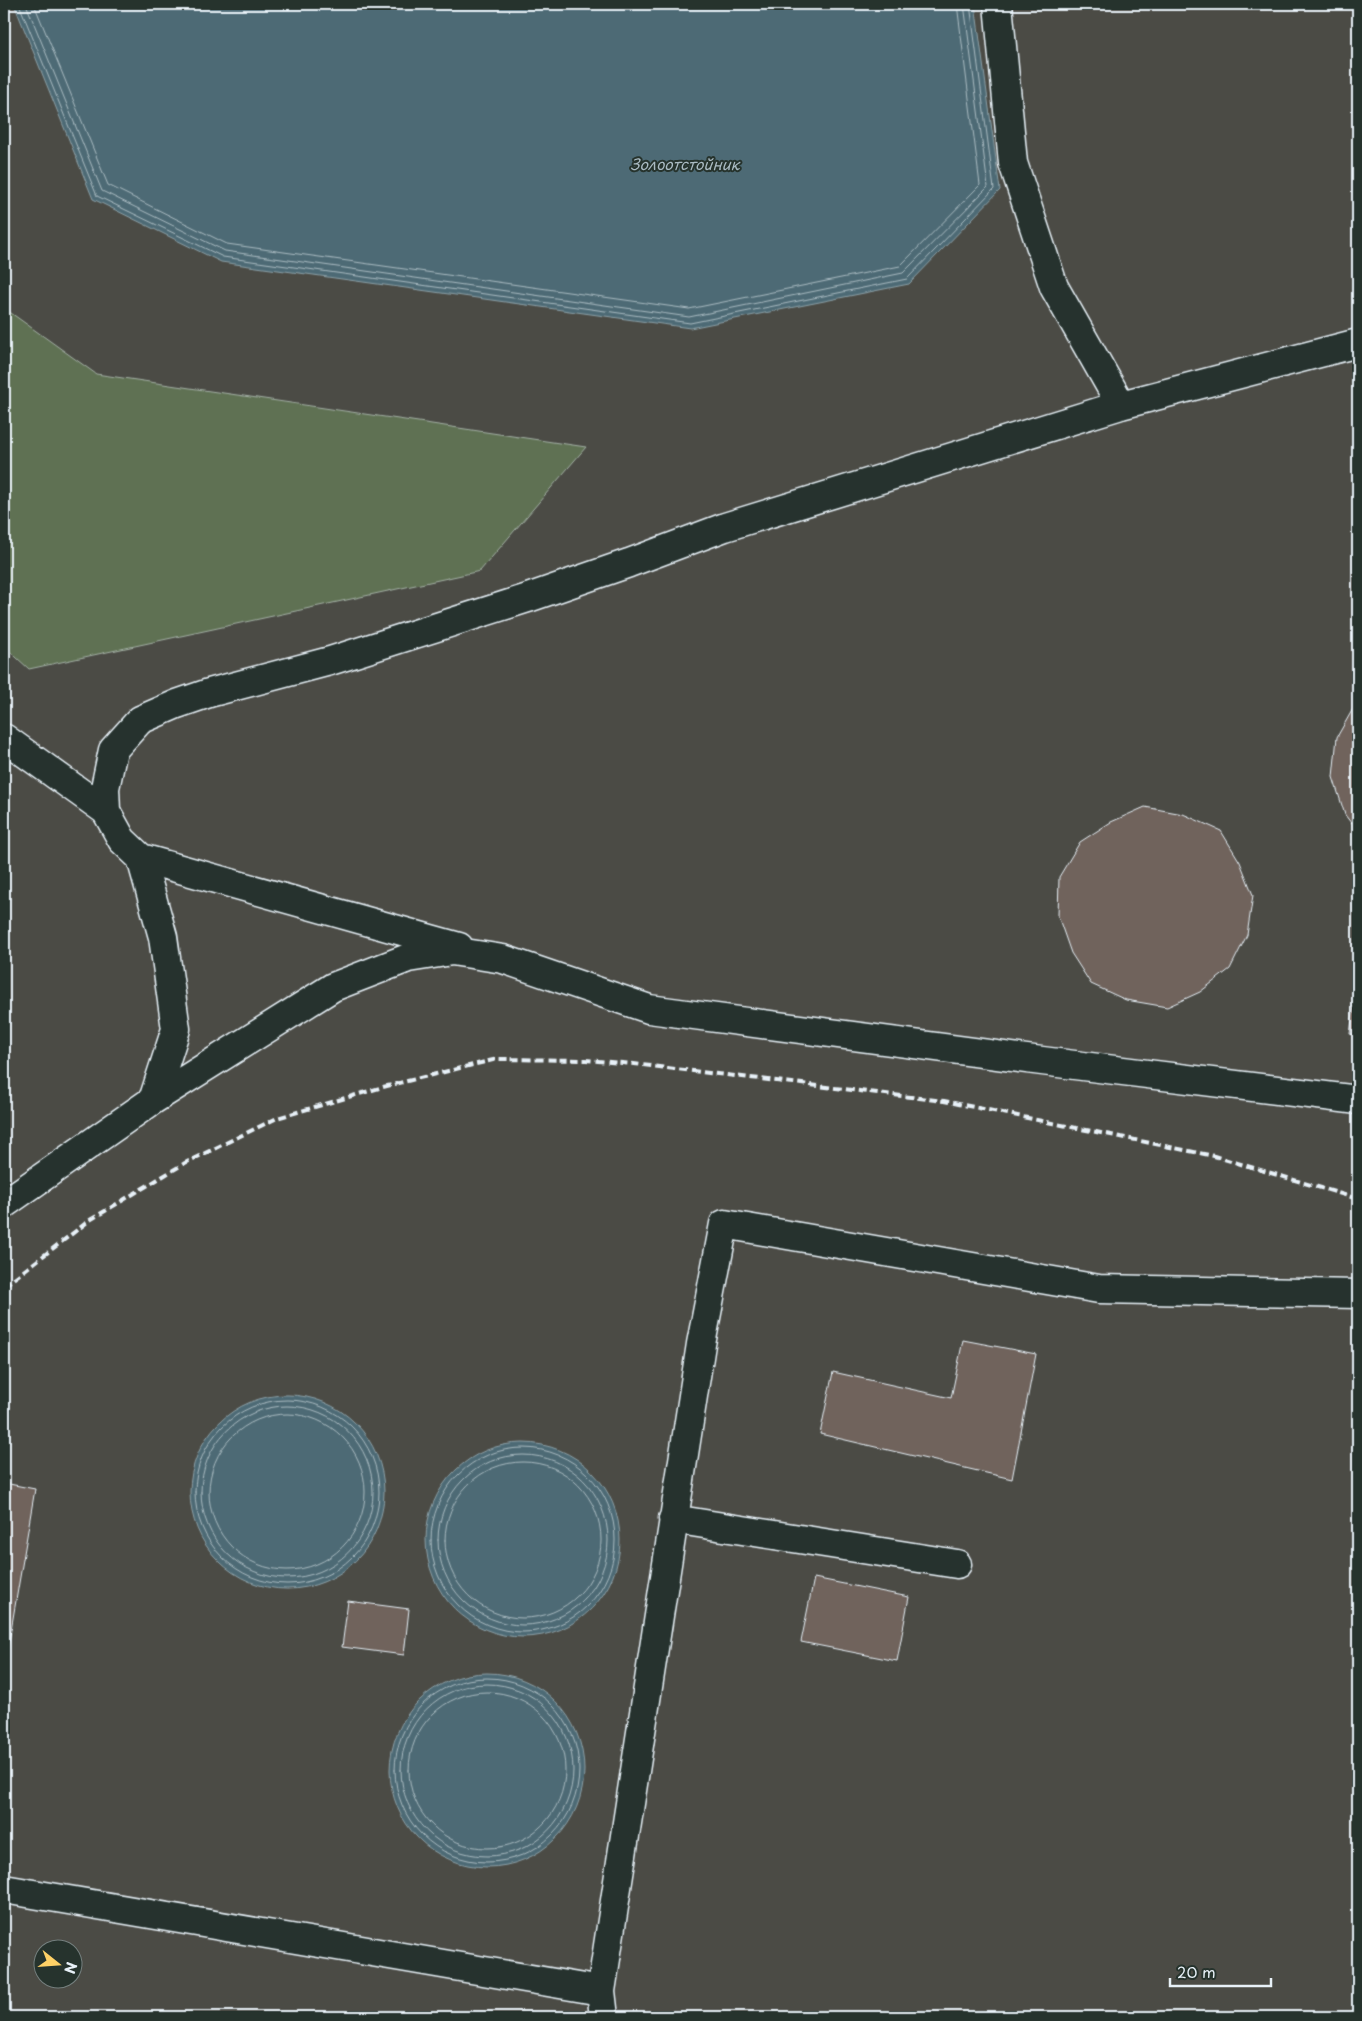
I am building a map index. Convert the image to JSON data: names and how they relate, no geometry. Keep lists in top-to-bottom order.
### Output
{
  "water": ["Золоотстойник"],
  "scale_bar": "20 m",
  "north": "right"
}
